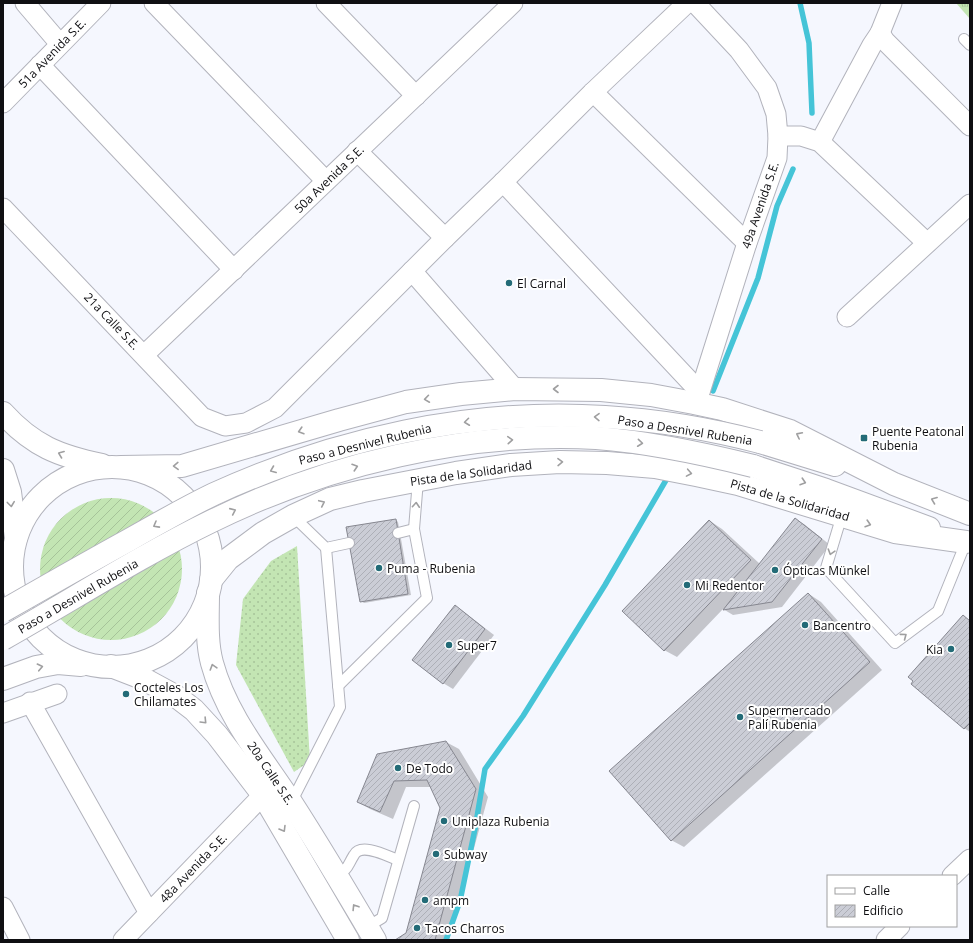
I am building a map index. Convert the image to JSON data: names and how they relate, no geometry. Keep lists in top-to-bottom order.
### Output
{
  "streets": {
    "main road": ["Paso a Desnivel Rubenia", "Pista de la Solidaridad", "20a Calle S.E."],
    "street": [
      "51a Avenida S.E.",
      "50a Avenida S.E.",
      "49a Avenida S.E.",
      "21a Calle S.E.",
      "48a Avenida S.E."
    ]
  },
  "crossings": [
    ["50a Avenida S.E.", "21a Calle S.E."],
    ["Paso a Desnivel Rubenia", "Pista de la Solidaridad"],
    ["Pista de la Solidaridad", "20a Calle S.E."],
    ["20a Calle S.E.", "48a Avenida S.E."]
  ],
  "places": {
    "other": [
      "El Carnal",
      "Puma - Rubenia",
      "Ópticas Münkel",
      "Mi Redentor",
      "Bancentro",
      "Super7",
      "Kia",
      "Cocteles Los Chilamates",
      "Supermercado Palí Rubenia",
      "De Todo",
      "Uniplaza Rubenia",
      "Subway",
      "ampm",
      "Tacos Charros"
    ],
    "transit": ["Puente Peatonal Rubenia"]
  },
  "legend": ["Calle", "Edificio"]
}
